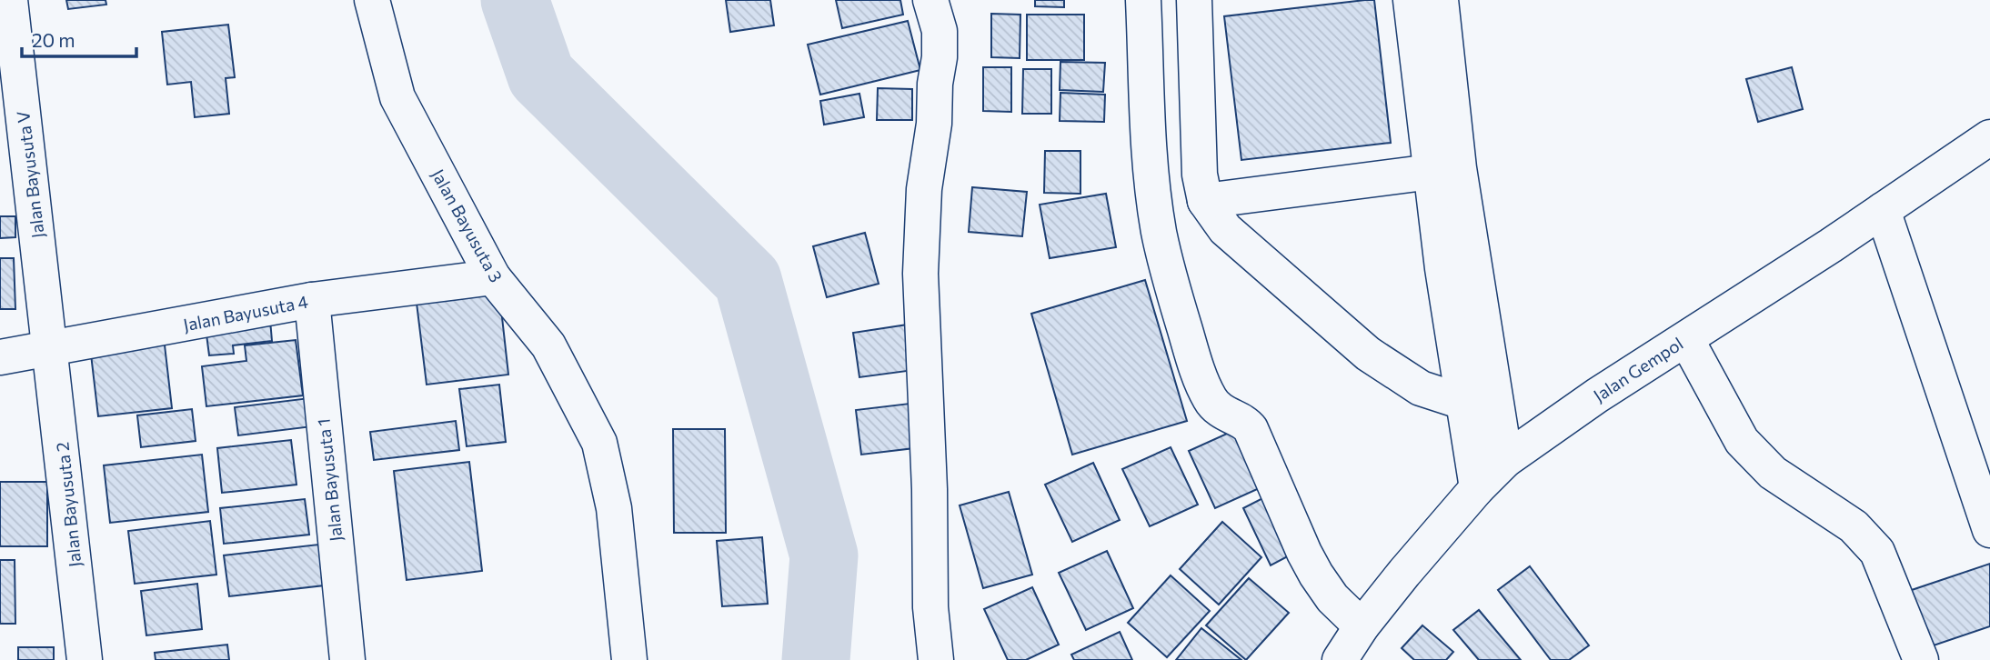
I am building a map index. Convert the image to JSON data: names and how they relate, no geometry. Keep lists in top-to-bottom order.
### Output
{
  "streets": {
    "street": [
      "Jalan Bayusuta V",
      "Jalan Bayusuta 3",
      "Jalan Bayusuta 4",
      "Jalan Gempol",
      "Jalan Bayusuta 1",
      "Jalan Bayusuta 2"
    ]
  },
  "crossings": [
    ["Jalan Bayusuta V", "Jalan Bayusuta 4"],
    ["Jalan Bayusuta V", "Jalan Bayusuta 2"],
    ["Jalan Bayusuta 3", "Jalan Bayusuta 4"],
    ["Jalan Bayusuta 4", "Jalan Bayusuta 1"],
    ["Jalan Bayusuta 4", "Jalan Bayusuta 2"]
  ],
  "scale_bar": "20 m"
}
